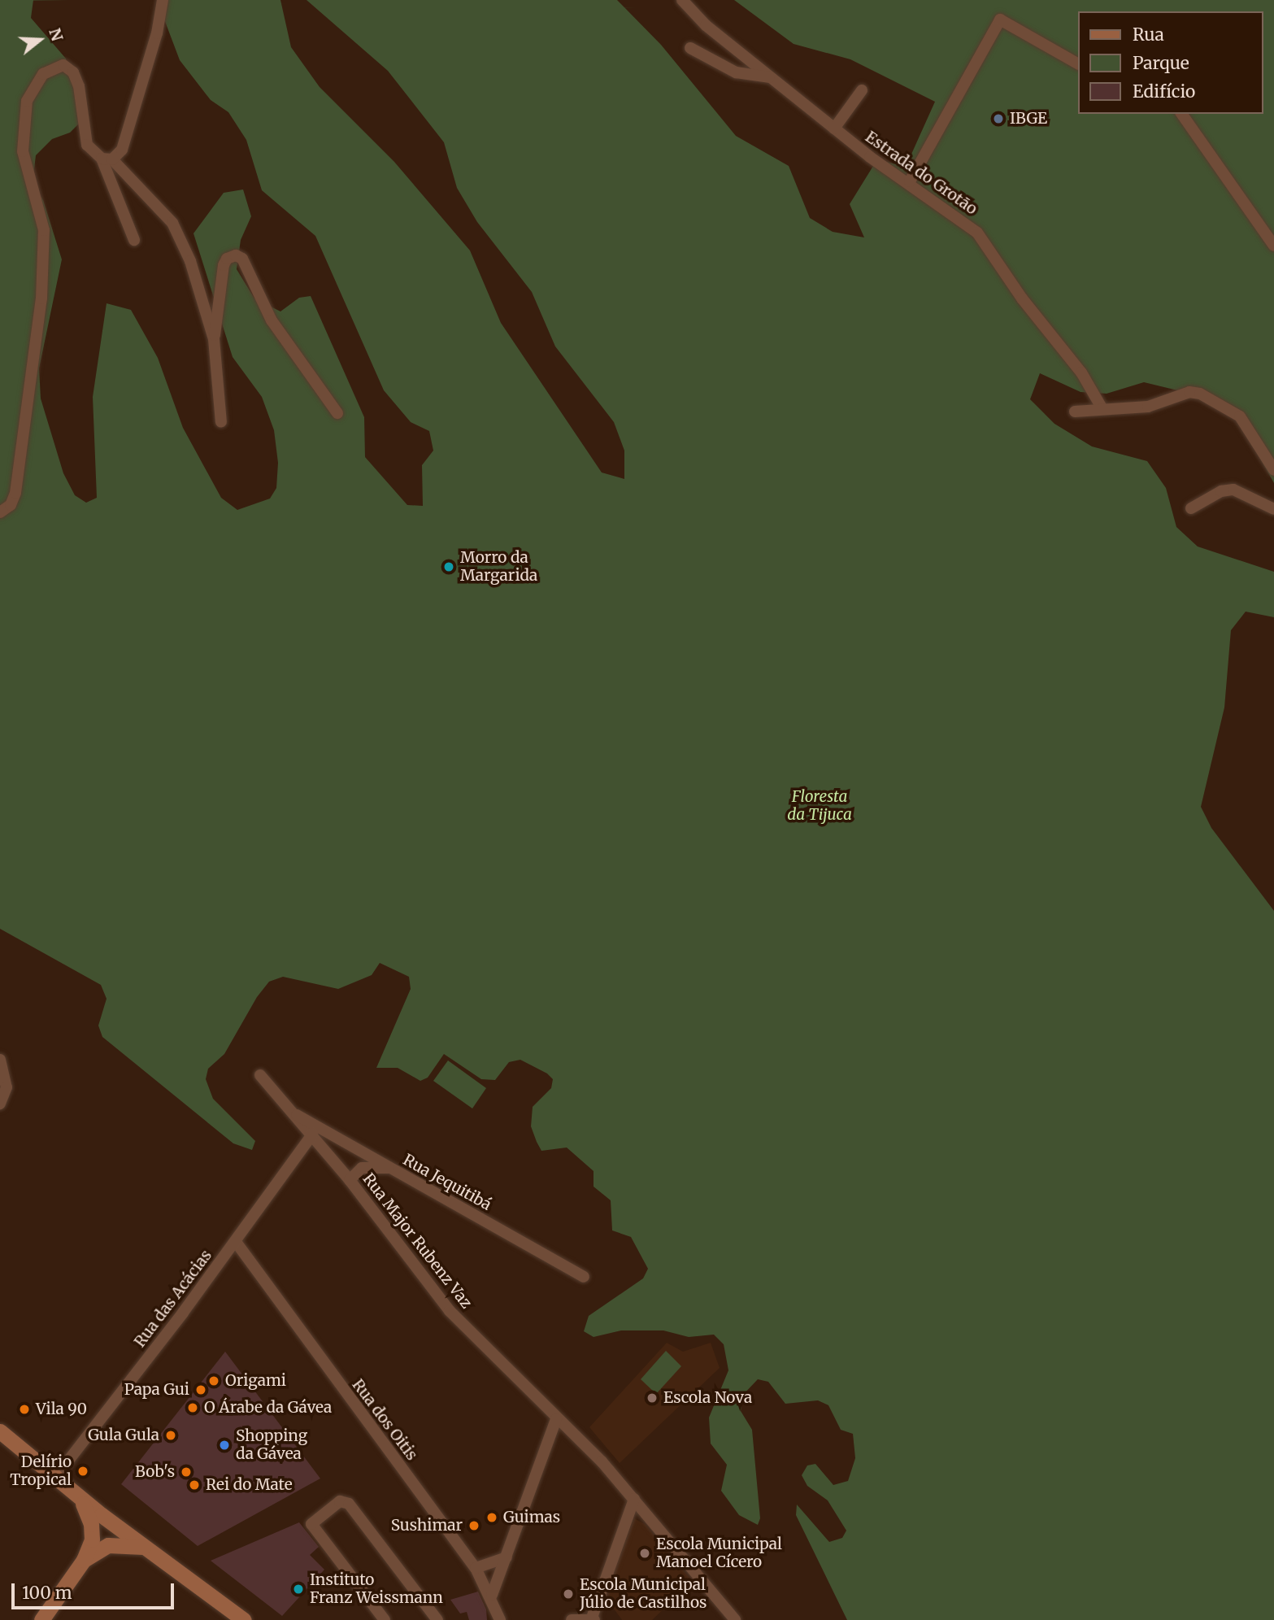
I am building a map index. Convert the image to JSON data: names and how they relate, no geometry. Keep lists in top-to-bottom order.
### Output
{
  "streets": {
    "street": [
      "Estrada do Grotão",
      "Rua Jequitibá",
      "Rua Major Rubenz Vaz",
      "Rua das Acácias",
      "Rua dos Oitis"
    ]
  },
  "crossings": [
    ["Rua Jequitibá", "Rua Major Rubenz Vaz"],
    ["Rua Major Rubenz Vaz", "Rua das Acácias"],
    ["Rua das Acácias", "Rua dos Oitis"]
  ],
  "parks": ["Floresta da Tijuca"],
  "places": [
    "IBGE",
    "Morro da Margarida",
    "Origami",
    "Papa Gui",
    "Escola Nova",
    "O Árabe da Gávea",
    "Vila 90",
    "Gula Gula",
    "Shopping da Gávea",
    "Delírio Tropical",
    "Bob's",
    "Rei do Mate",
    "Guimas",
    "Sushimar",
    "Escola Municipal Manoel Cícero",
    "Instituto Franz Weissmann",
    "Escola Municipal Júlio de Castilhos"
  ],
  "legend": ["Rua", "Parque", "Edifício"],
  "scale_bar": "100 m",
  "north": "right"
}
